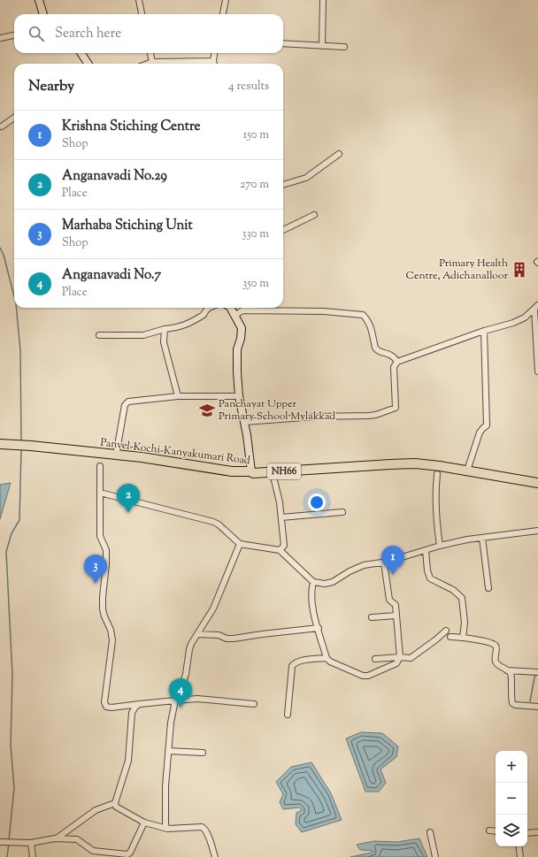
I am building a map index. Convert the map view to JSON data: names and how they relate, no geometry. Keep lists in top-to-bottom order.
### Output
{
  "streets": {
    "highway": ["Panvel-Kochi-Kanyakumari Road", "NH66"]
  },
  "places": {
    "building": ["Primary Health Centre, Adichanalloor"],
    "school or university": ["Panchayat Upper Primary School Mylakkad"]
  },
  "page": {
    "search": "Search here",
    "heading": ["Nearby", "4 results"],
    "list": [
      {
        "mark": "1",
        "name": "Krishna Stiching Centre",
        "note": "Shop",
        "value": "150 m"
      },
      {
        "mark": "2",
        "name": "Anganavadi No.29",
        "note": "Place",
        "value": "270 m"
      },
      {
        "mark": "3",
        "name": "Marhaba Stiching Unit",
        "note": "Shop",
        "value": "330 m"
      },
      {
        "mark": "4",
        "name": "Anganavadi No.7",
        "note": "Place",
        "value": "350 m"
      }
    ],
    "pins": [
      "2",
      "1",
      "3",
      "4"
    ],
    "map_buttons": ["+", "−"]
  }
}
